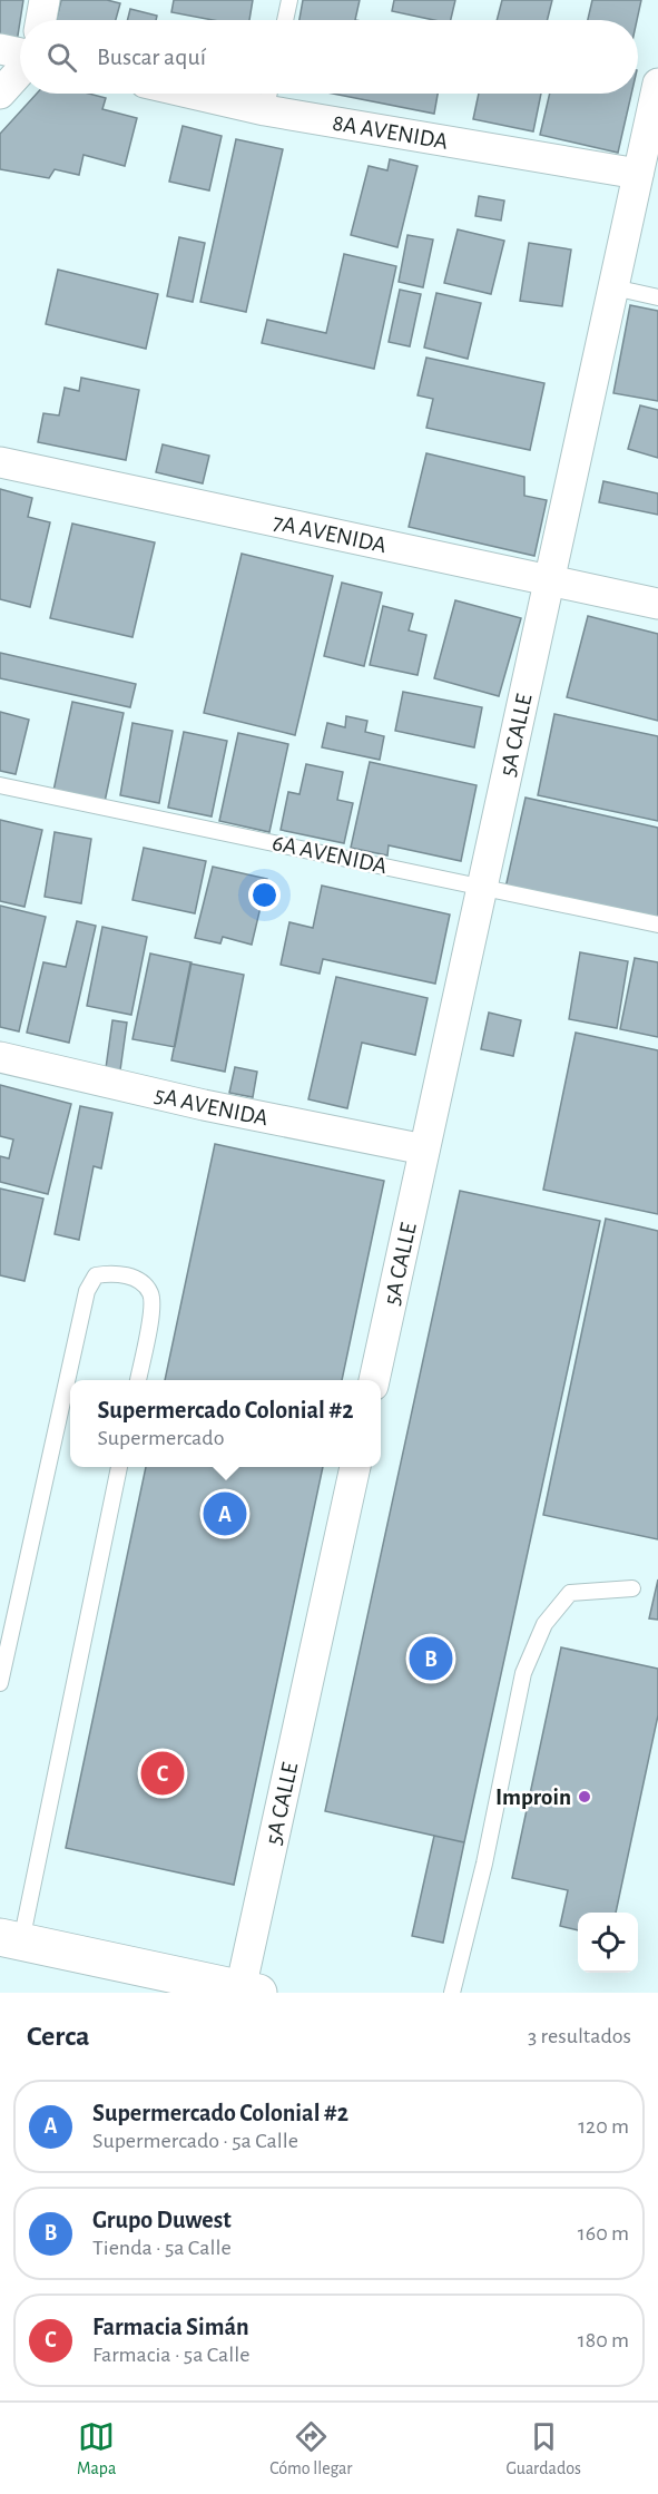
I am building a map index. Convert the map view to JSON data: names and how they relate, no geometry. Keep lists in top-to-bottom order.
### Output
{
  "streets": {
    "street": [
      "8A AVENIDA",
      "7A AVENIDA",
      "5A CALLE",
      "5A AVENIDA"
    ],
    "lane": ["6A AVENIDA"]
  },
  "crossings": [
    ["8A AVENIDA", "5A CALLE"],
    ["7A AVENIDA", "5A CALLE"],
    ["5A CALLE", "6A AVENIDA"],
    ["5A CALLE", "5A AVENIDA"]
  ],
  "places": ["Improin"],
  "page": {
    "search": "Buscar aquí",
    "popup": ["Supermercado Colonial #2", "Supermercado"],
    "pins": ["A", "B", "C"],
    "heading": ["Cerca", "3 resultados"],
    "list": [
      {
        "mark": "A",
        "name": "Supermercado Colonial #2",
        "note": "Supermercado · 5a Calle",
        "value": "120 m"
      },
      {
        "mark": "B",
        "name": "Grupo Duwest",
        "note": "Tienda · 5a Calle",
        "value": "160 m"
      },
      {
        "mark": "C",
        "name": "Farmacia Simán",
        "note": "Farmacia · 5a Calle",
        "value": "180 m"
      }
    ],
    "nav": ["Mapa", "Cómo llegar", "Guardados"]
  }
}
